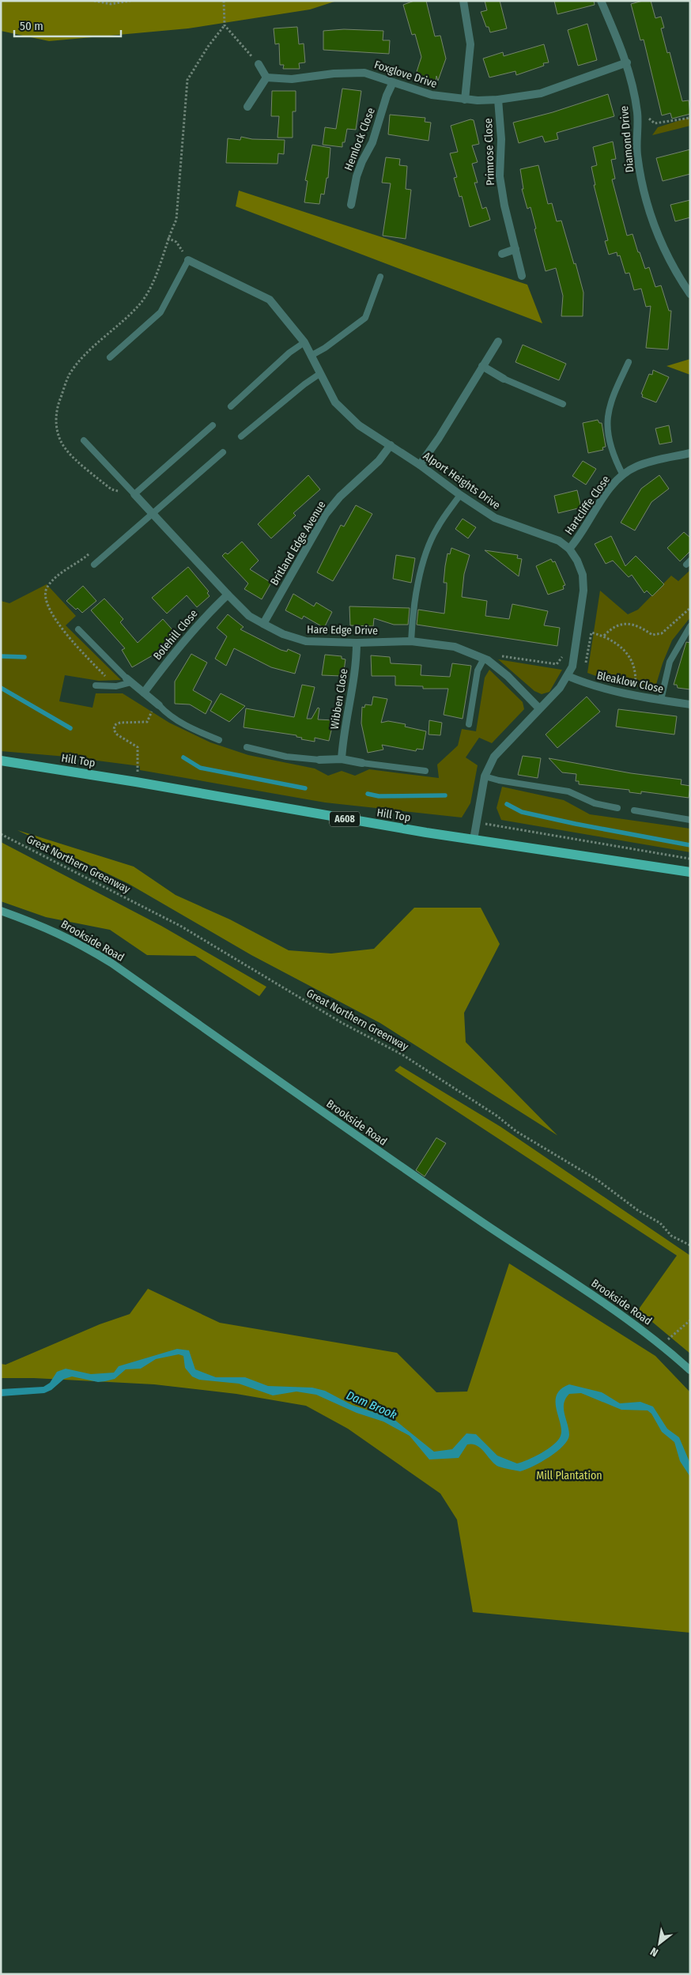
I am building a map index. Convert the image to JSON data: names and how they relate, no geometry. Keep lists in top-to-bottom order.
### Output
{
  "streets": {
    "main road": ["Hill Top", "A608"],
    "street": [
      "Foxglove Drive",
      "Hemlock Close",
      "Diamond Drive",
      "Primrose Close",
      "Alport Heights Drive",
      "Hartcliffe Close",
      "Britland Edge Avenue",
      "Hare Edge Drive",
      "Bolehill Close",
      "Bleaklow Close",
      "Wibben Close",
      "Brookside Road"
    ],
    "path": ["Great Northern Greenway"]
  },
  "crossings": [
    ["Foxglove Drive", "Hemlock Close"],
    ["Foxglove Drive", "Diamond Drive"],
    ["Foxglove Drive", "Primrose Close"],
    ["Alport Heights Drive", "Hartcliffe Close"],
    ["Alport Heights Drive", "Britland Edge Avenue"],
    ["Alport Heights Drive", "Hare Edge Drive"],
    ["Alport Heights Drive", "Bleaklow Close"],
    ["Alport Heights Drive", "Hill Top"],
    ["Britland Edge Avenue", "Hare Edge Drive"],
    ["Hare Edge Drive", "Bolehill Close"],
    ["Hare Edge Drive", "Wibben Close"]
  ],
  "water": ["Dam Brook"],
  "parks": ["Mill Plantation"],
  "scale_bar": "50 m",
  "north": "bottom left"
}
